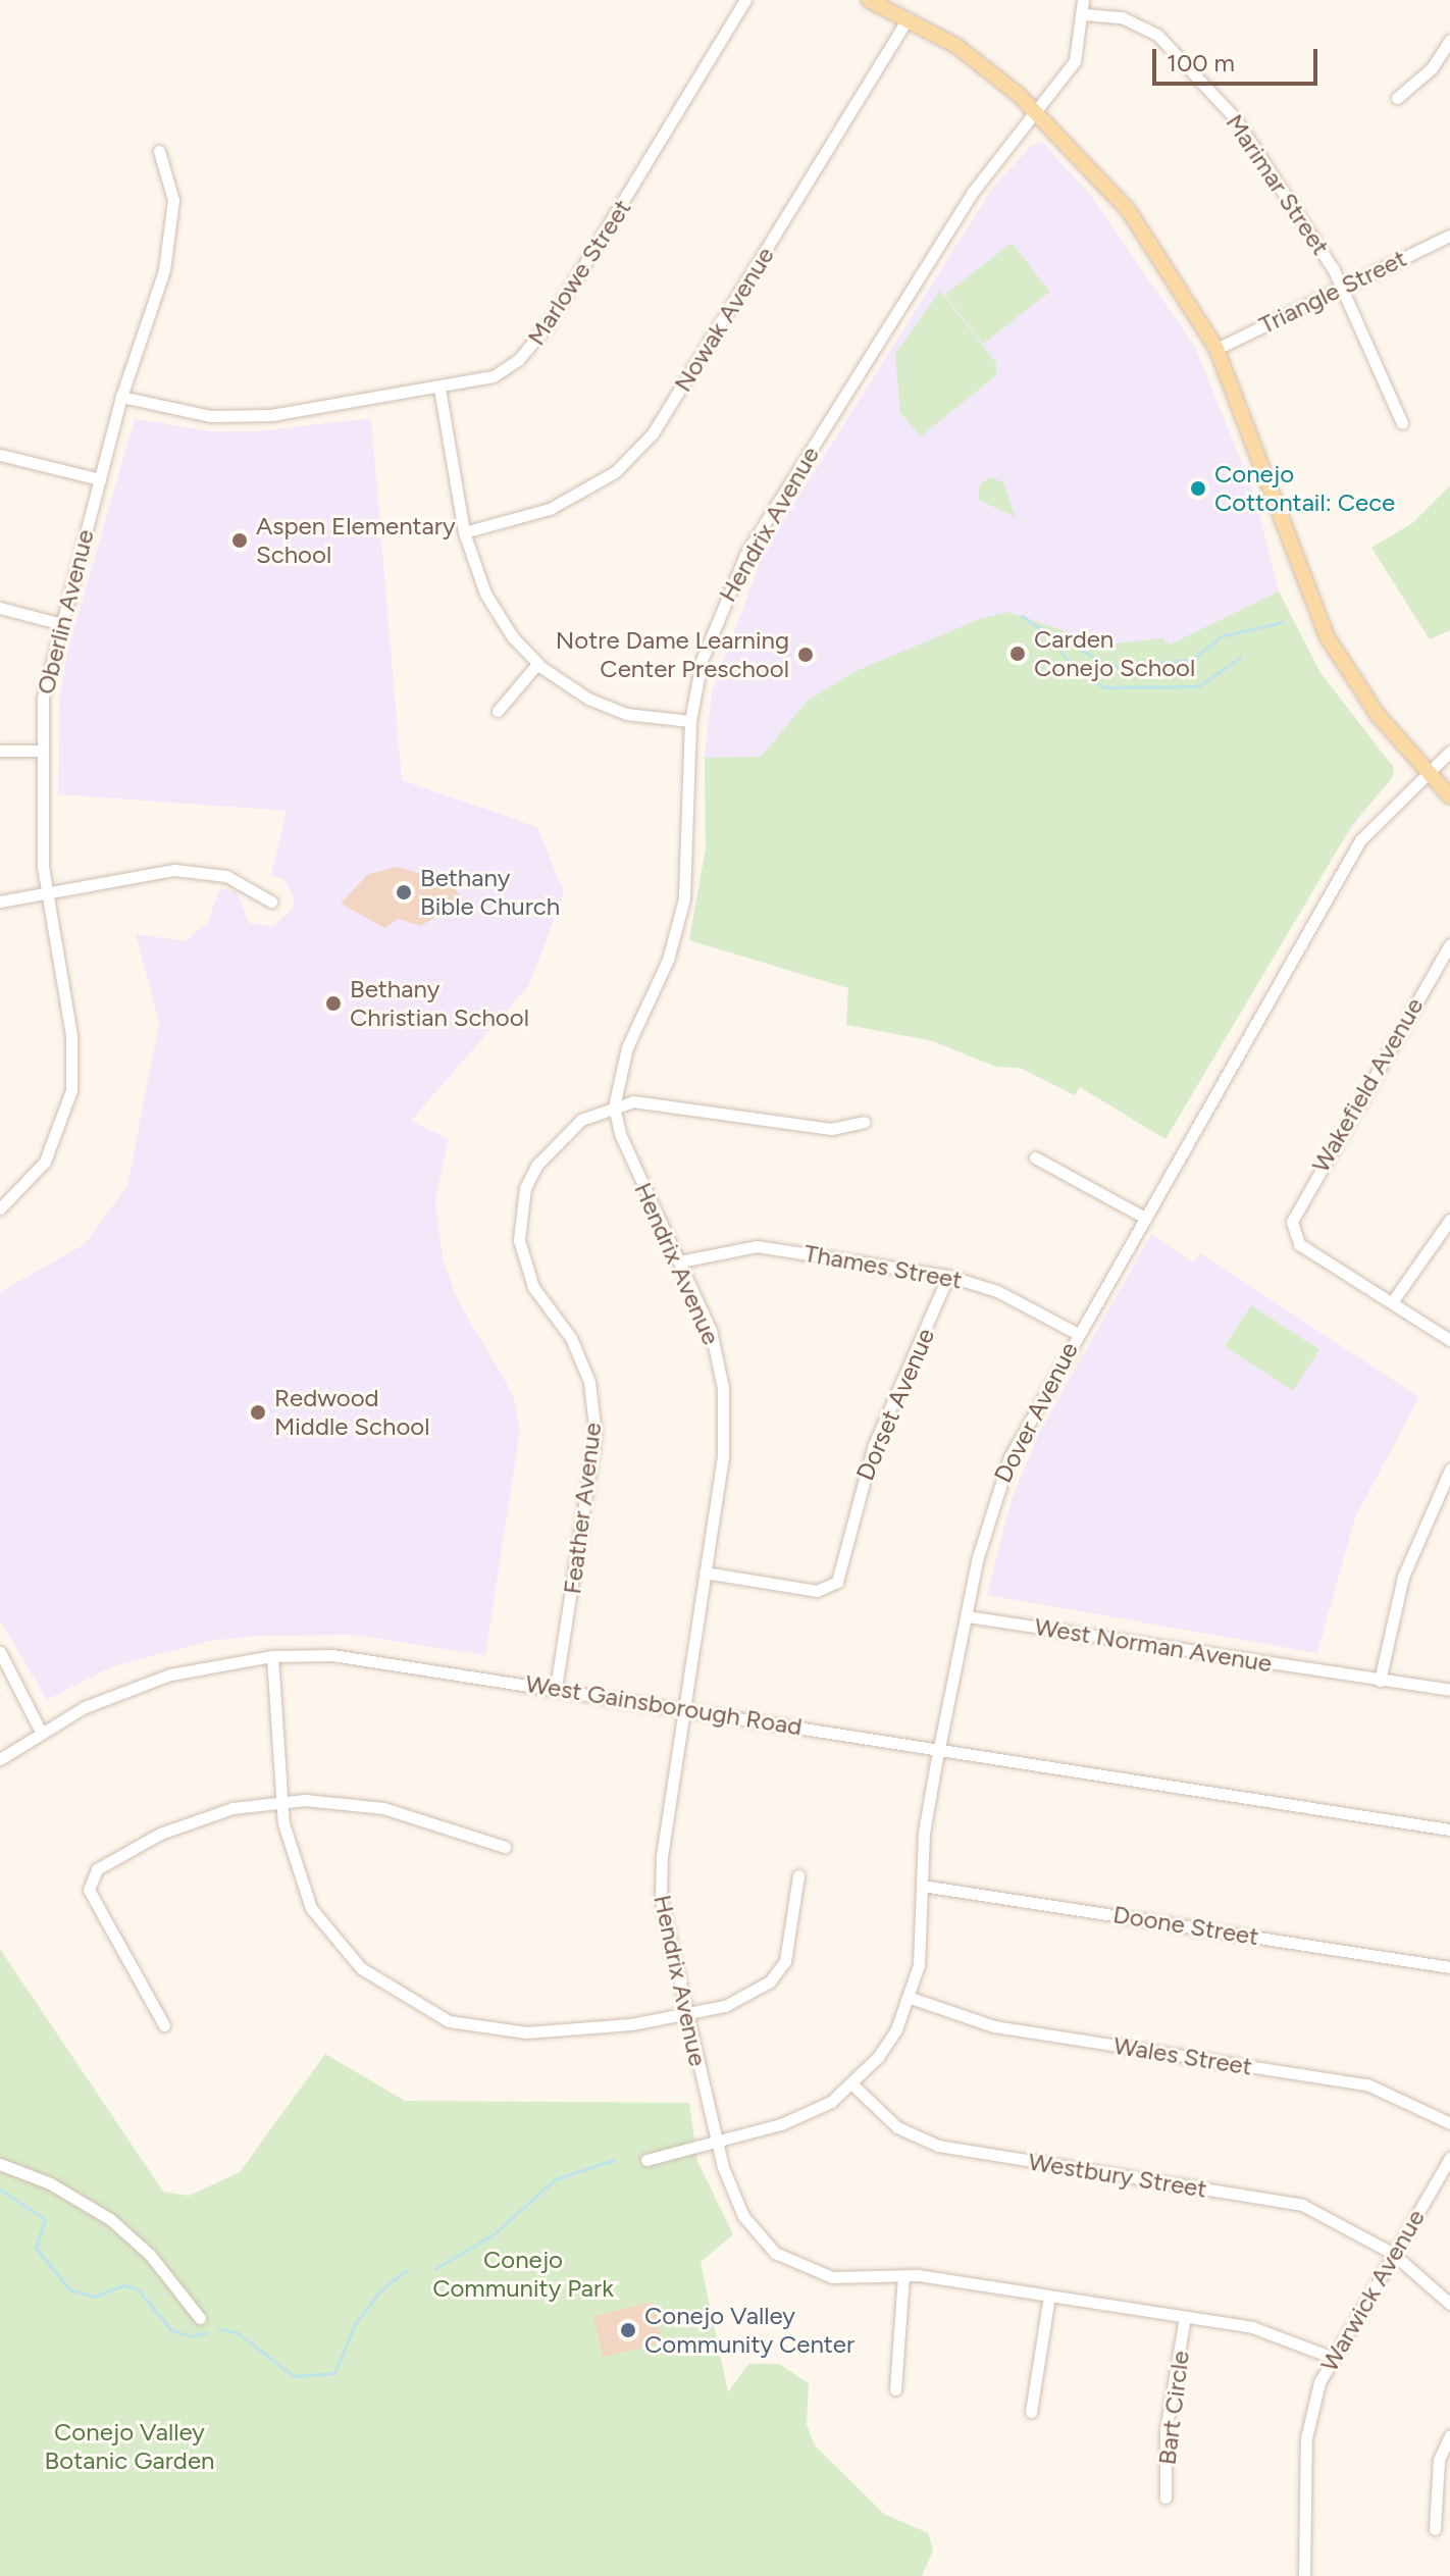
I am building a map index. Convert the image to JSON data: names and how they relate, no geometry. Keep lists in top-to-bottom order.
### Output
{
  "streets": {
    "street": [
      "Marimar Street",
      "Marlowe Street",
      "Triangle Street",
      "Nowak Avenue",
      "Hendrix Avenue",
      "Oberlin Avenue",
      "Wakefield Avenue",
      "Thames Street",
      "Dorset Avenue",
      "Dover Avenue",
      "Feather Avenue",
      "West Norman Avenue",
      "West Gainsborough Road",
      "Doone Street",
      "Wales Street",
      "Westbury Street",
      "Warwick Avenue",
      "Bart Circle"
    ]
  },
  "crossings": [
    ["Marimar Street", "Triangle Street"],
    ["Marimar Street", "Hendrix Avenue"],
    ["Marlowe Street", "Oberlin Avenue"],
    ["Hendrix Avenue", "Thames Street"],
    ["Hendrix Avenue", "Dorset Avenue"],
    ["Hendrix Avenue", "Dover Avenue"],
    ["Hendrix Avenue", "Feather Avenue"],
    ["Hendrix Avenue", "West Gainsborough Road"],
    ["Hendrix Avenue", "Warwick Avenue"],
    ["Hendrix Avenue", "Bart Circle"],
    ["Thames Street", "Dorset Avenue"],
    ["Thames Street", "Dover Avenue"],
    ["Dover Avenue", "West Norman Avenue"],
    ["Dover Avenue", "West Gainsborough Road"],
    ["Dover Avenue", "Doone Street"],
    ["Dover Avenue", "Wales Street"],
    ["Dover Avenue", "Westbury Street"],
    ["Feather Avenue", "West Gainsborough Road"],
    ["Westbury Street", "Warwick Avenue"]
  ],
  "parks": ["Conejo Community Park", "Conejo Valley Botanic Garden"],
  "places": [
    "Conejo Cottontail: Cece",
    "Aspen Elementary School",
    "Carden Conejo School",
    "Notre Dame Learning Center Preschool",
    "Bethany Bible Church",
    "Bethany Christian School",
    "Redwood Middle School",
    "Conejo Valley Community Center"
  ],
  "scale_bar": "100 m"
}
